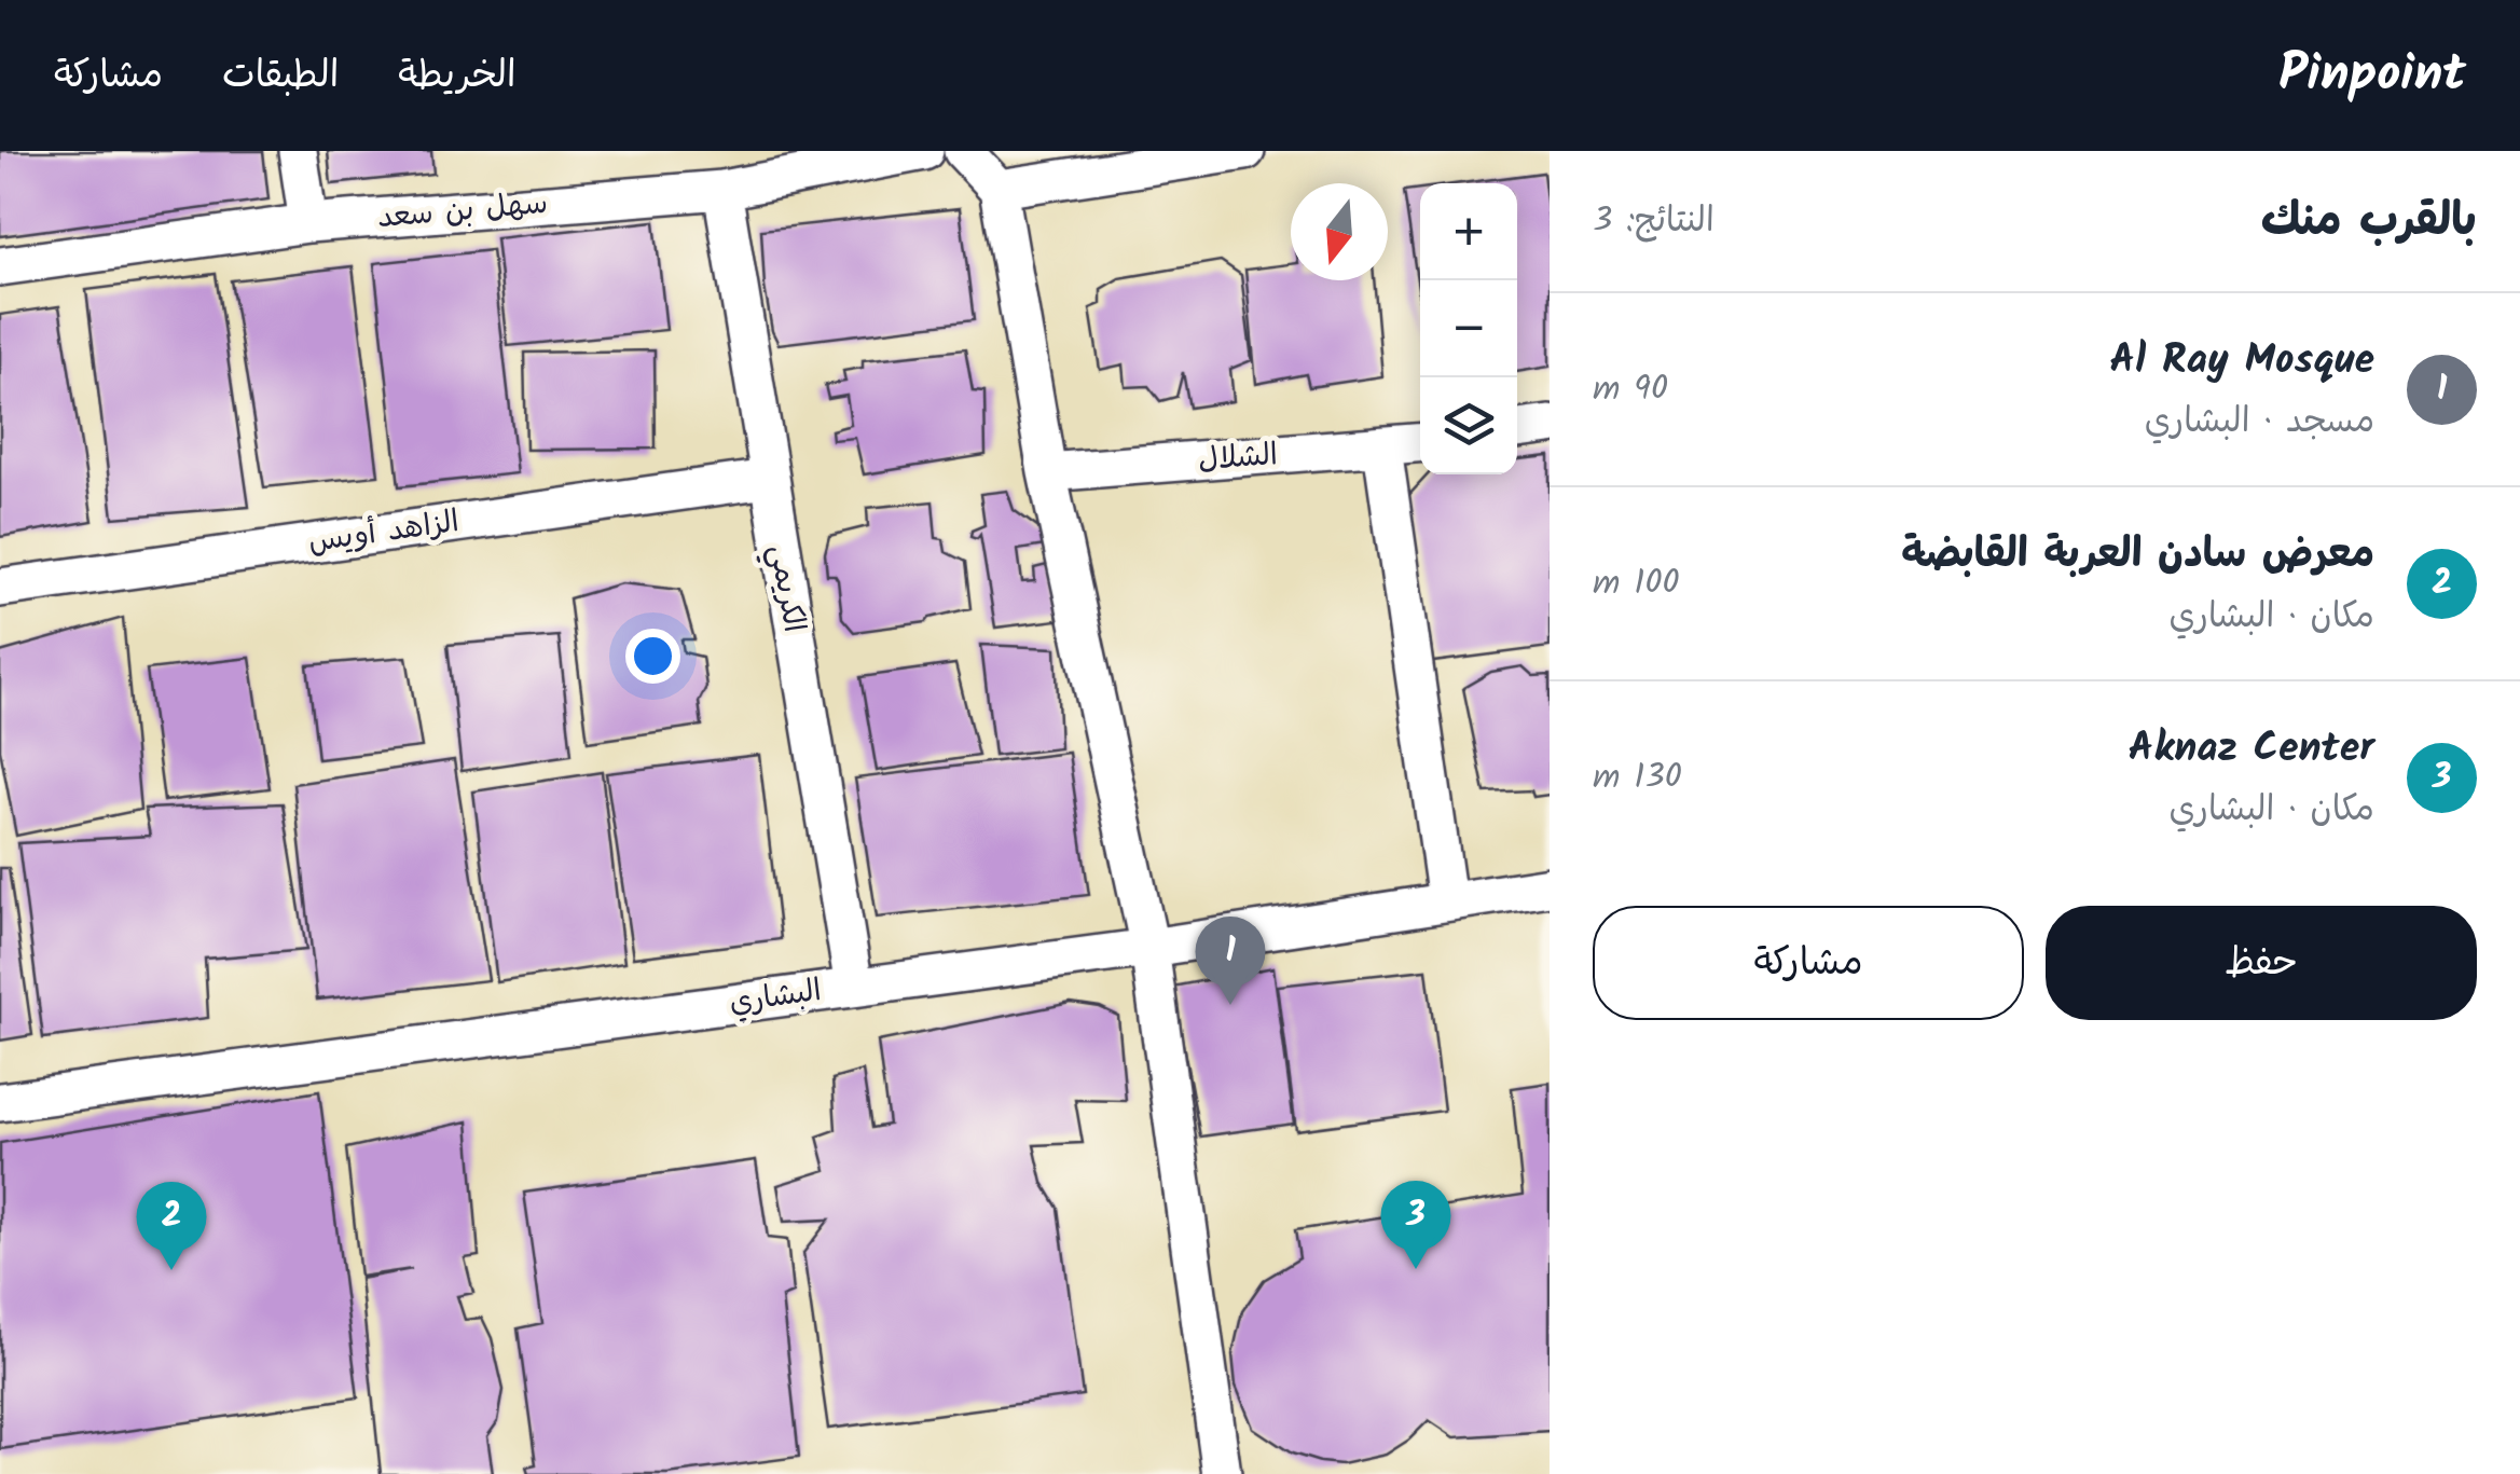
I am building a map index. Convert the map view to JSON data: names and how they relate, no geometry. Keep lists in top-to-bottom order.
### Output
{
  "streets": {
    "street": [
      "سهل بن سعد",
      "الشلال",
      "الزاهد أويس",
      "الكريمي",
      "البشاري"
    ]
  },
  "crossings": [
    ["سهل بن سعد", "الكريمي"],
    ["الزاهد أويس", "الكريمي"],
    ["الكريمي", "البشاري"]
  ],
  "north": "bottom",
  "page": {
    "header": "Pinpoint",
    "nav": ["الخريطة", "الطبقات", "مشاركة"],
    "heading": ["بالقرب منك", "النتائج: 3"],
    "map_buttons": ["+", "−"],
    "list": [
      {
        "mark": "1",
        "name": "Al Ray Mosque",
        "note": "مسجد · البشاري",
        "value": "90 m"
      },
      {
        "mark": "2",
        "name": "معرض سادن العربة القابضة",
        "note": "مكان · البشاري",
        "value": "100 m"
      },
      {
        "mark": "3",
        "name": "Aknaz Center",
        "note": "مكان · البشاري",
        "value": "130 m"
      }
    ],
    "buttons": ["حفظ", "مشاركة"],
    "pins": ["1", "3", "2"]
  }
}
